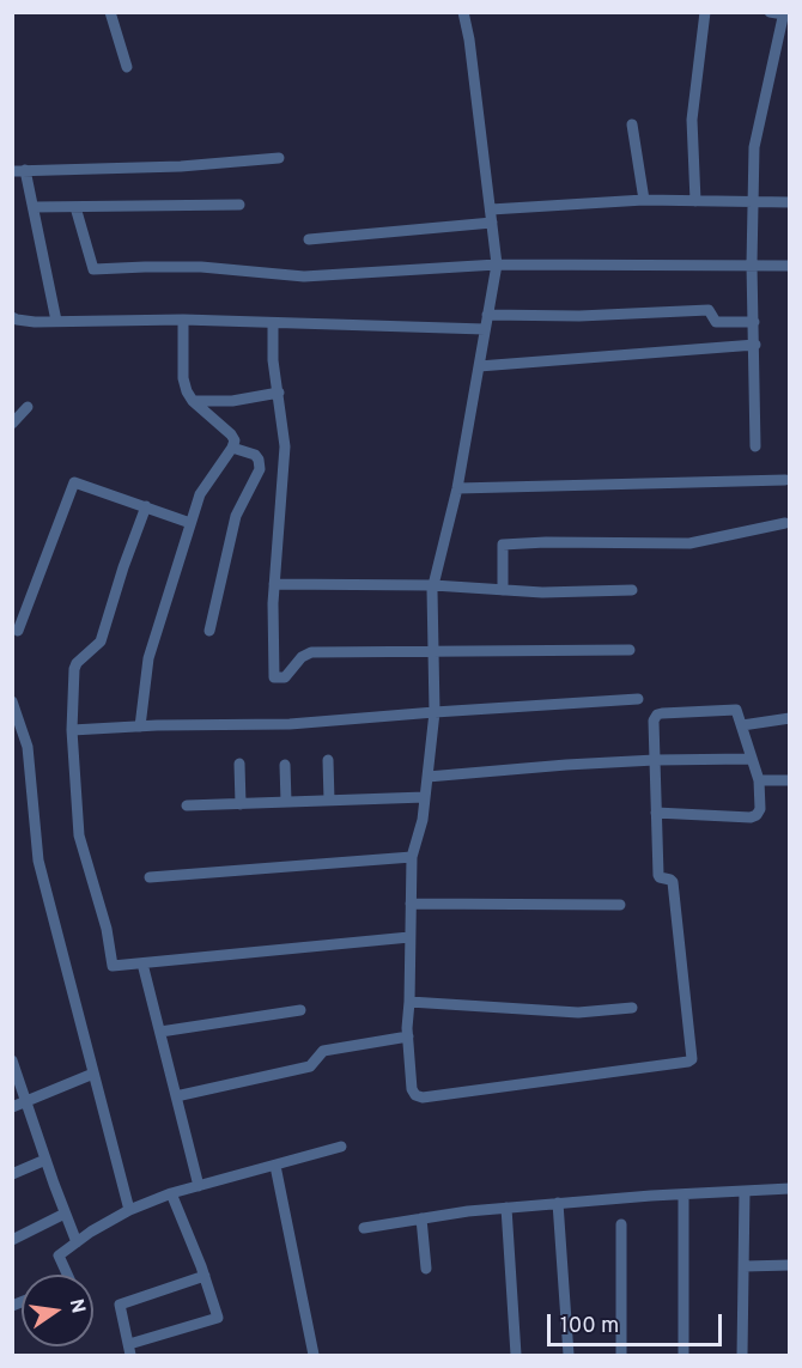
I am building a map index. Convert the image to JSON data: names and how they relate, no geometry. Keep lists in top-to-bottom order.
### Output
{
  "scale_bar": "100 m",
  "north": "right"
}
